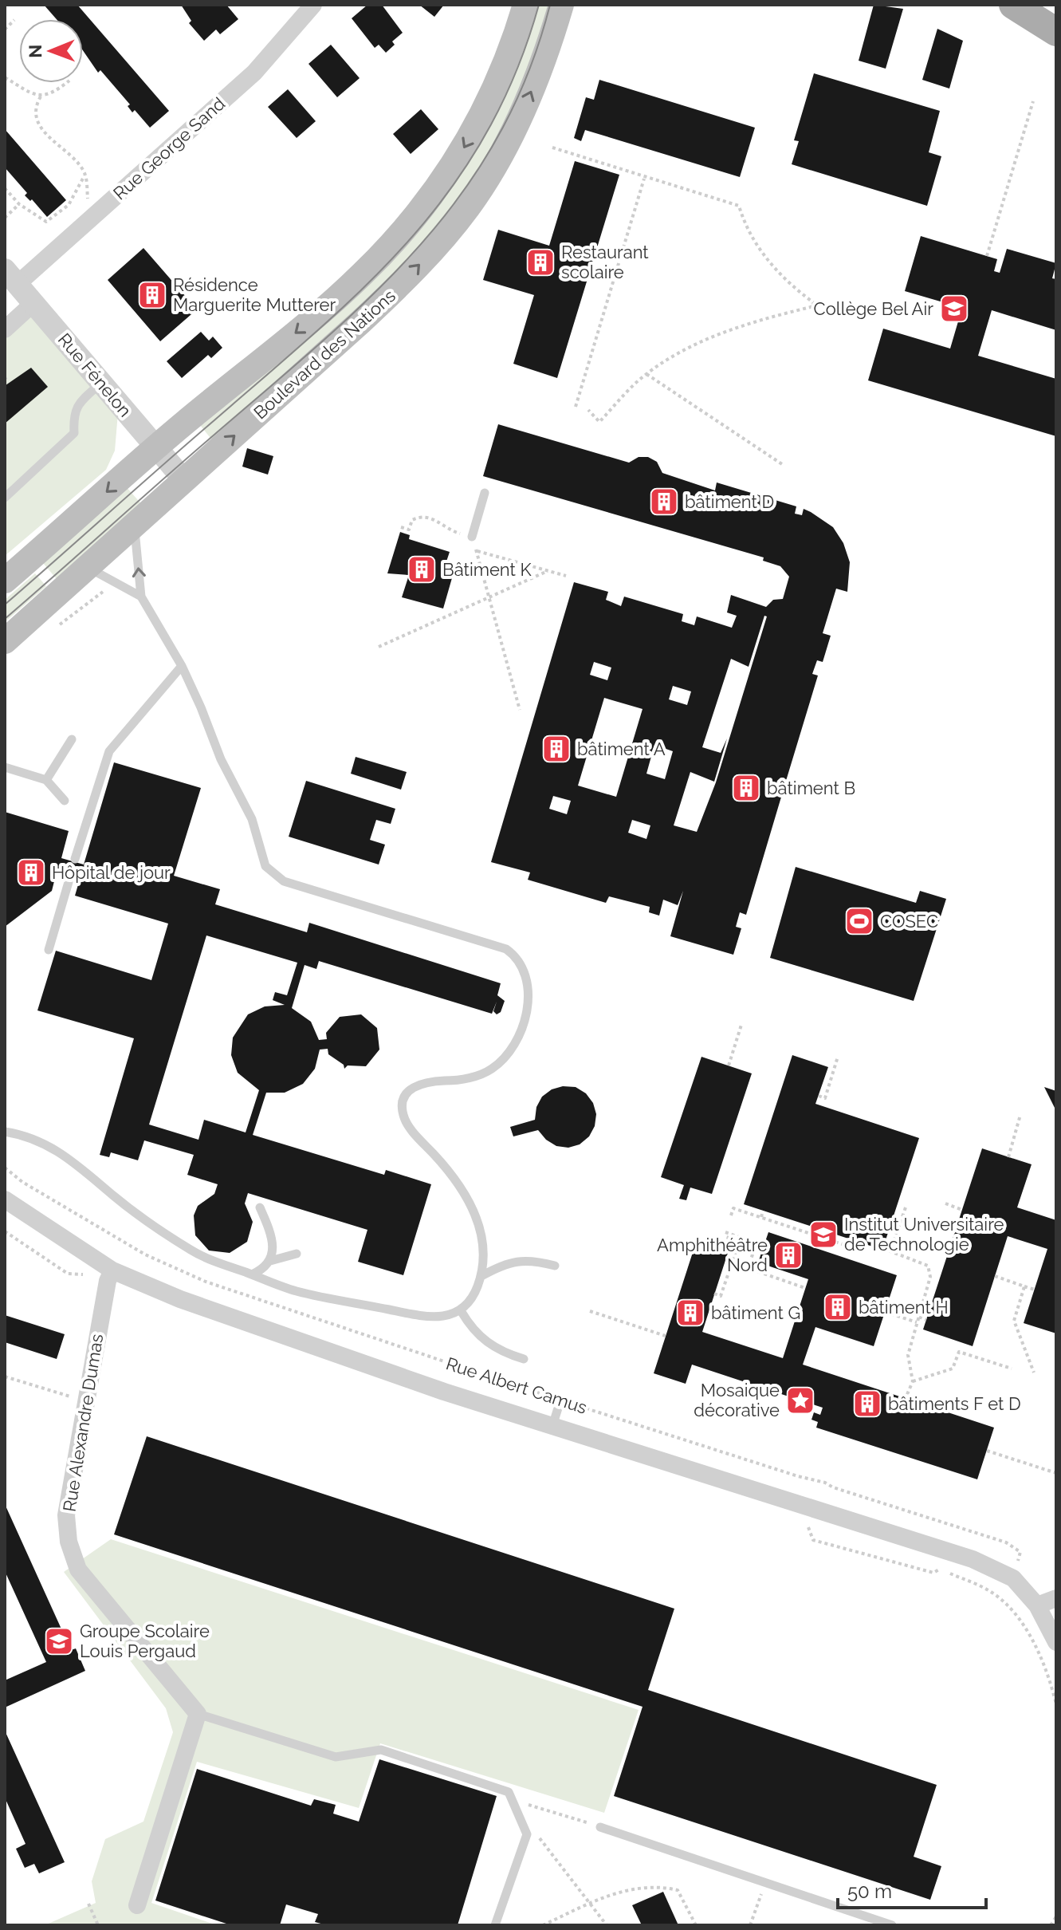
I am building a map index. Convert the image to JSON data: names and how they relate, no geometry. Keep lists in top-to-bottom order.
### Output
{
  "streets": {
    "main road": ["Boulevard des Nations"],
    "street": [
      "Rue George Sand",
      "Rue Fénelon",
      "Rue Albert Camus",
      "Rue Alexandre Dumas"
    ]
  },
  "crossings": [
    ["Rue George Sand", "Rue Fénelon"],
    ["Boulevard des Nations", "Rue Fénelon"],
    ["Rue Albert Camus", "Rue Alexandre Dumas"]
  ],
  "places": {
    "building": [
      "Restaurant scolaire",
      "Résidence Marguerite Mutterer",
      "bâtiment D",
      "Bâtiment K",
      "bâtiment A",
      "bâtiment B",
      "Hôpital de jour",
      "Amphithéâtre Nord",
      "bâtiment H",
      "bâtiment G",
      "bâtiments F et D"
    ],
    "school or university": ["Collège Bel Air", "Institut Universitaire de Technologie", "Groupe Scolaire Louis Pergaud"],
    "sports": ["COSEC"],
    "place": ["Mosaique décorative"]
  },
  "scale_bar": "50 m",
  "north": "left"
}
